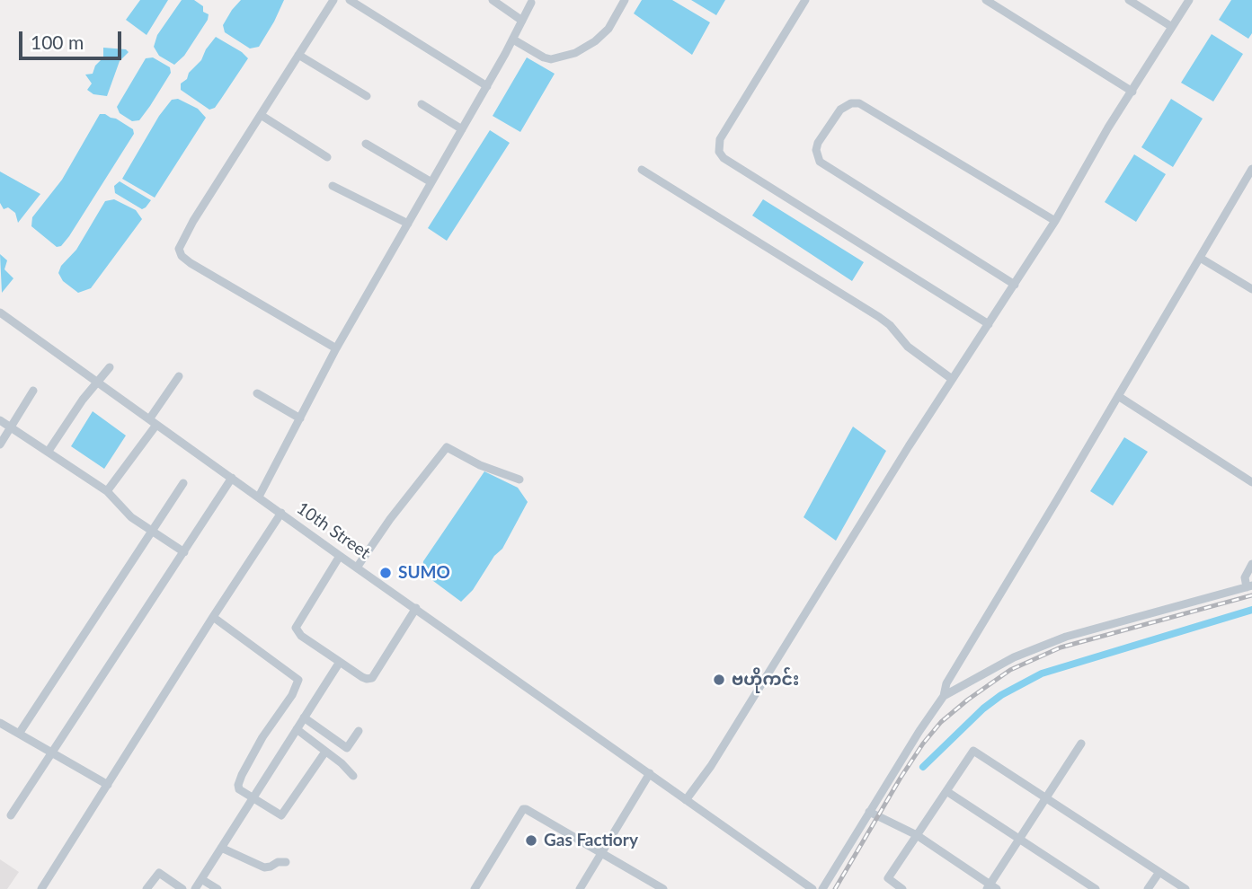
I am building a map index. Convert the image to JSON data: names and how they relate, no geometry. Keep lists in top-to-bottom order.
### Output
{
  "streets": {
    "street": ["10th Street"]
  },
  "places": ["SUMO", "ဗဟိုကင်း", "Gas Factiory"],
  "scale_bar": "100 m"
}
